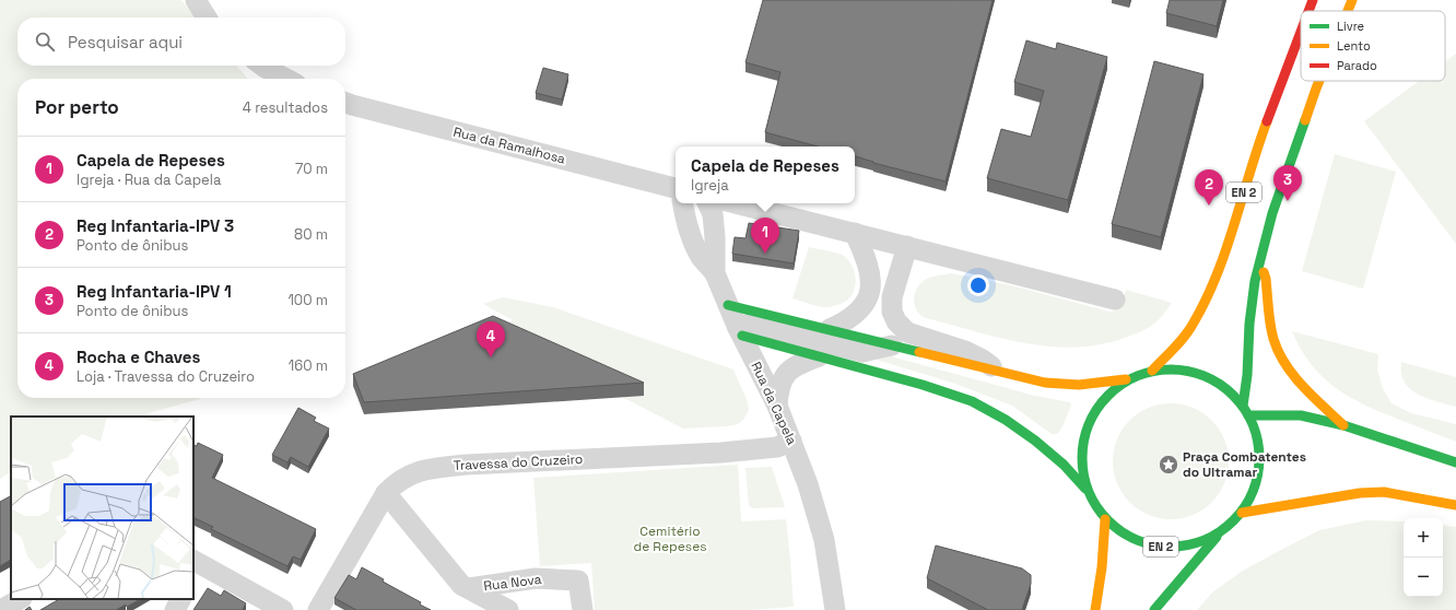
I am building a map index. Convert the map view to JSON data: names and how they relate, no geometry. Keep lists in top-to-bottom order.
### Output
{
  "streets": {
    "main road": ["EN 2"],
    "street": [
      "Rua da Ramalhosa",
      "Rua da Capela",
      "Travessa do Cruzeiro",
      "Rua Nova"
    ]
  },
  "crossings": [
    ["Rua da Capela", "Travessa do Cruzeiro"],
    ["Travessa do Cruzeiro", "Rua Nova"]
  ],
  "parks": ["Cemitério de Repeses"],
  "places": {
    "place": ["Praça Combatentes do Ultramar"]
  },
  "legend": ["Livre", "Lento", "Parado"],
  "page": {
    "search": "Pesquisar aqui",
    "heading": ["Por perto", "4 resultados"],
    "list": [
      {
        "mark": "1",
        "name": "Capela de Repeses",
        "note": "Igreja · Rua da Capela",
        "value": "70 m"
      },
      {
        "mark": "2",
        "name": "Reg Infantaria-IPV 3",
        "note": "Ponto de ônibus",
        "value": "80 m"
      },
      {
        "mark": "3",
        "name": "Reg Infantaria-IPV 1",
        "note": "Ponto de ônibus",
        "value": "100 m"
      },
      {
        "mark": "4",
        "name": "Rocha e Chaves",
        "note": "Loja · Travessa do Cruzeiro",
        "value": "160 m"
      }
    ],
    "popup": ["Capela de Repeses", "Igreja"],
    "pins": [
      "3",
      "2",
      "1",
      "4"
    ],
    "map_buttons": ["+", "−"]
  }
}
